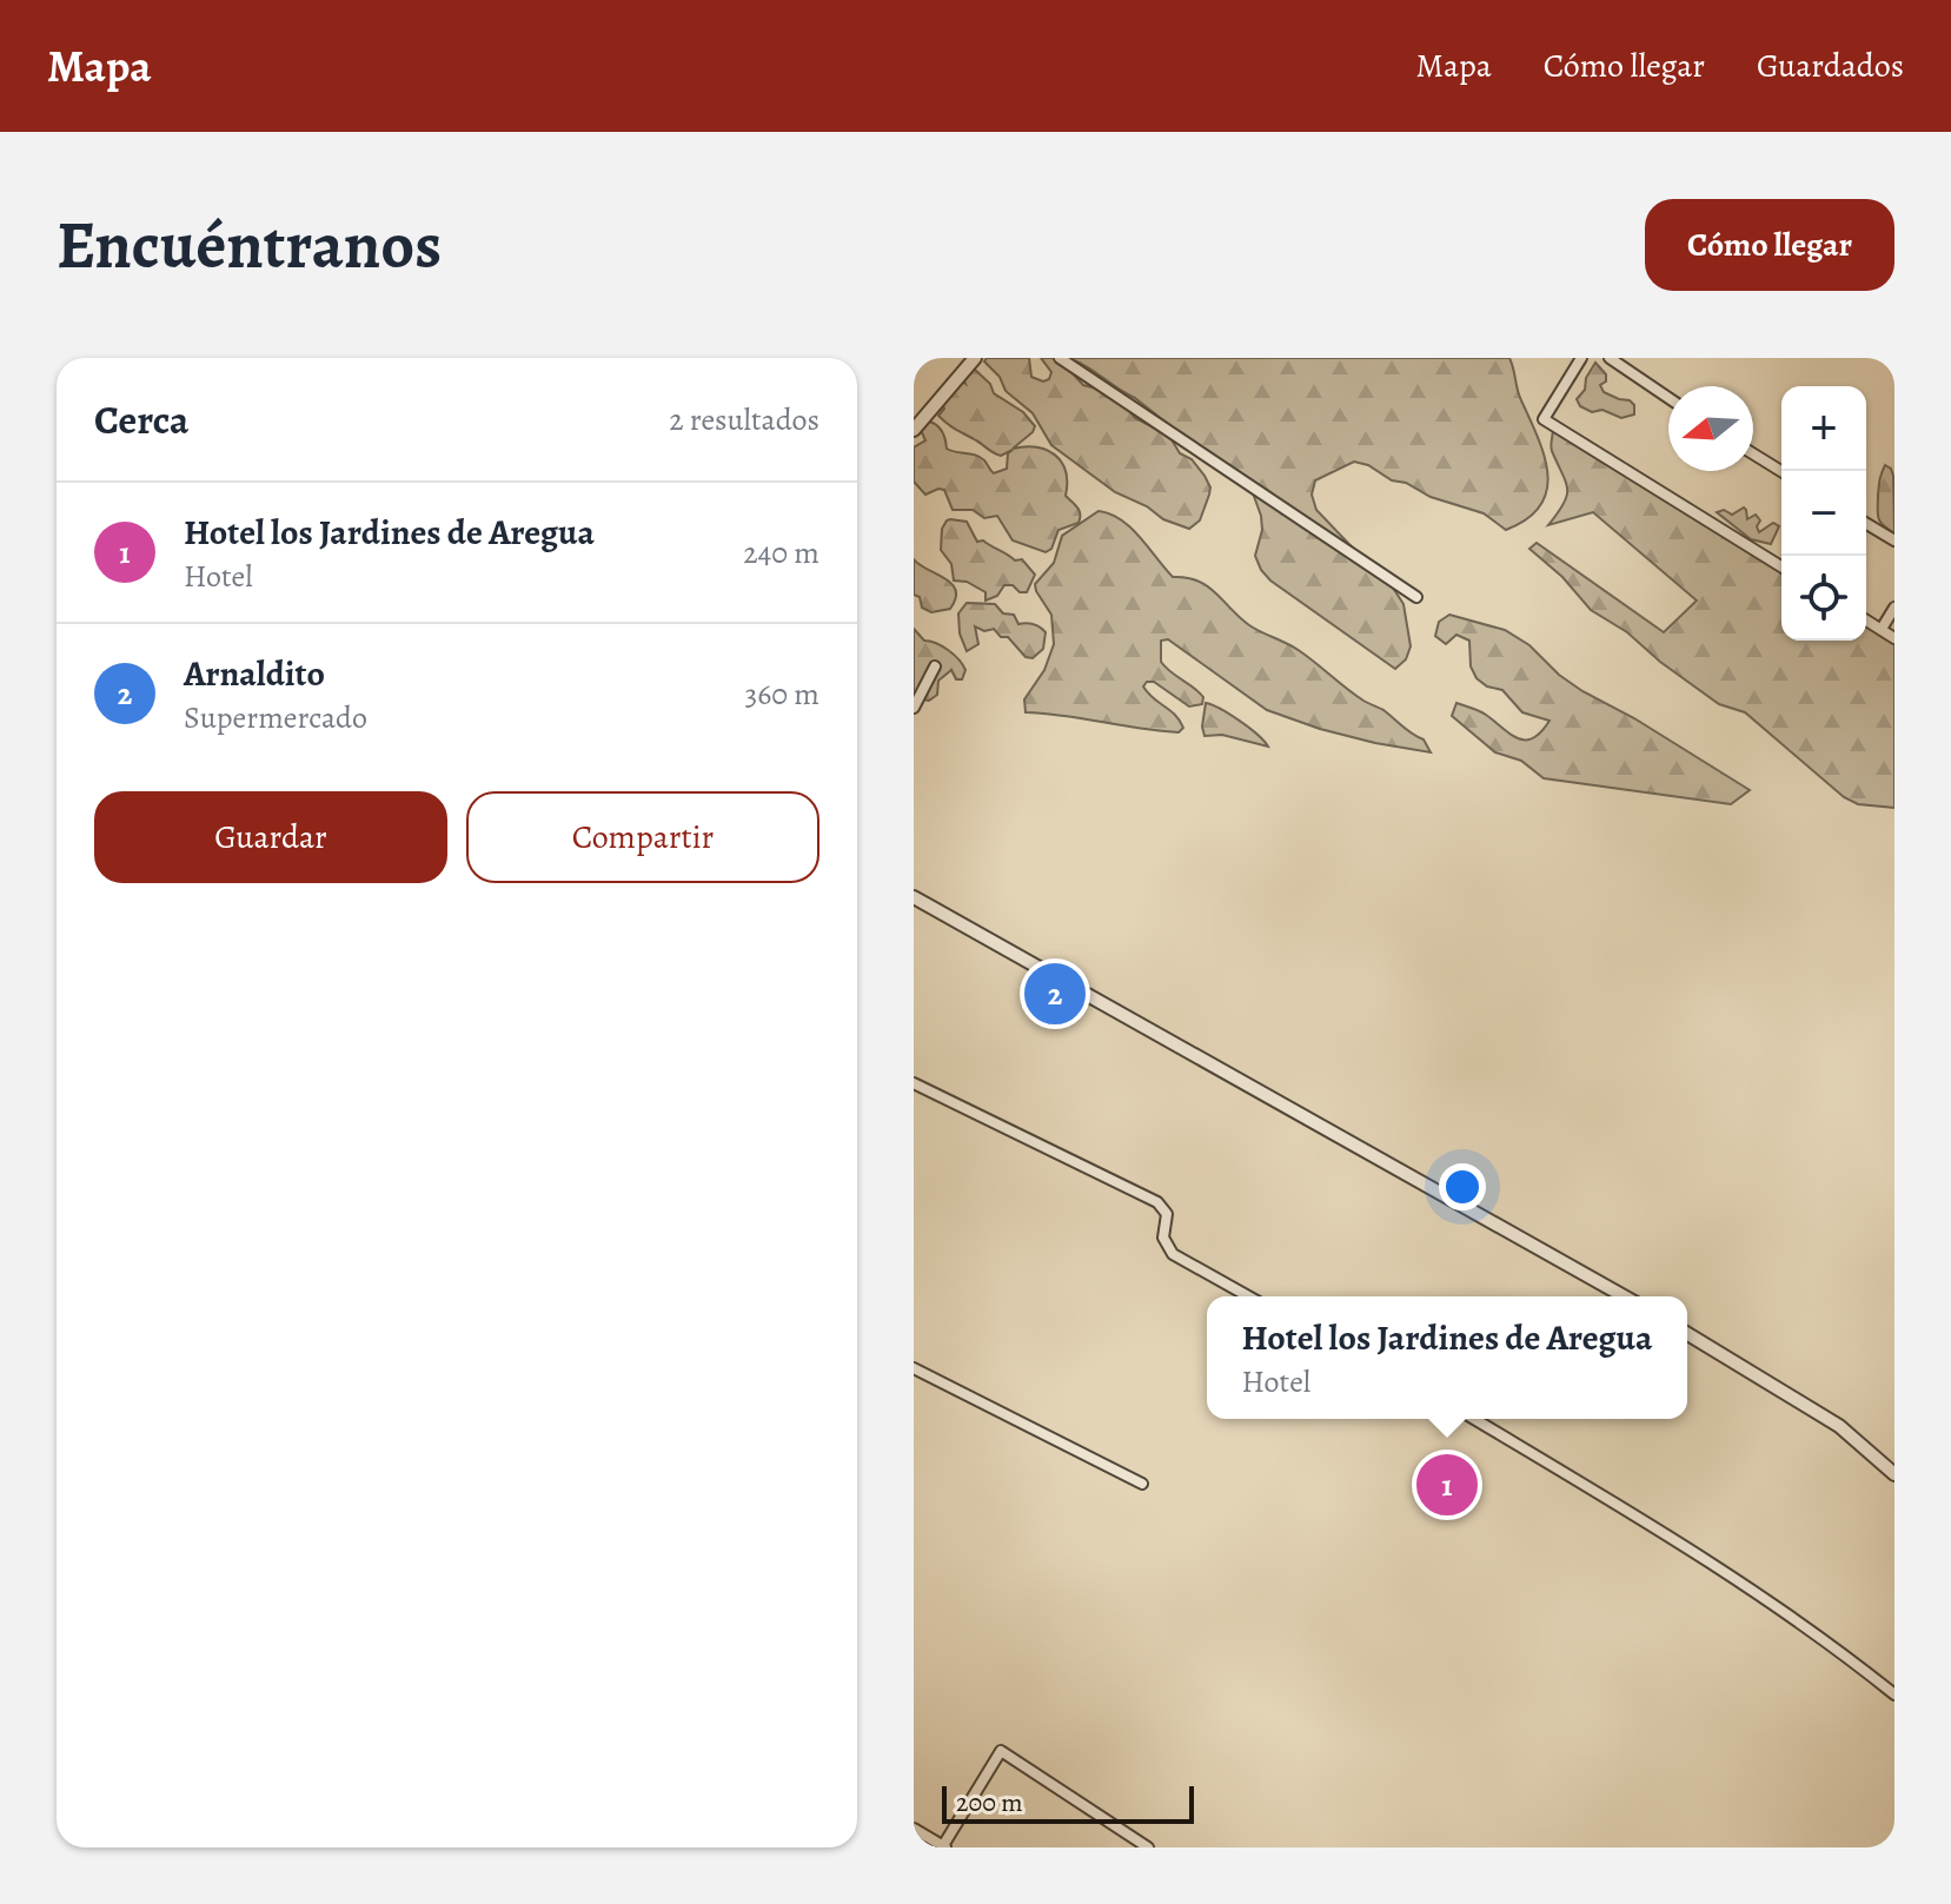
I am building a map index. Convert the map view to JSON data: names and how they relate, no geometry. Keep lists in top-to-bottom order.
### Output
{
  "scale_bar": "200 m",
  "north": "left",
  "page": {
    "header": "Mapa",
    "nav": ["Mapa", "Cómo llegar", "Guardados"],
    "buttons": [
      "Cómo llegar",
      ["Guardar", "Compartir"]
    ],
    "title": "Encuéntranos",
    "heading": ["Cerca", "2 resultados"],
    "map_buttons": ["+", "−"],
    "list": [
      {
        "mark": "1",
        "name": "Hotel los Jardines de Aregua",
        "note": "Hotel",
        "value": "240 m"
      },
      {
        "mark": "2",
        "name": "Arnaldito",
        "note": "Supermercado",
        "value": "360 m"
      }
    ],
    "pins": ["2", "1"],
    "popup": ["Hotel los Jardines de Aregua", "Hotel"],
    "scale": "200 m"
  }
}
